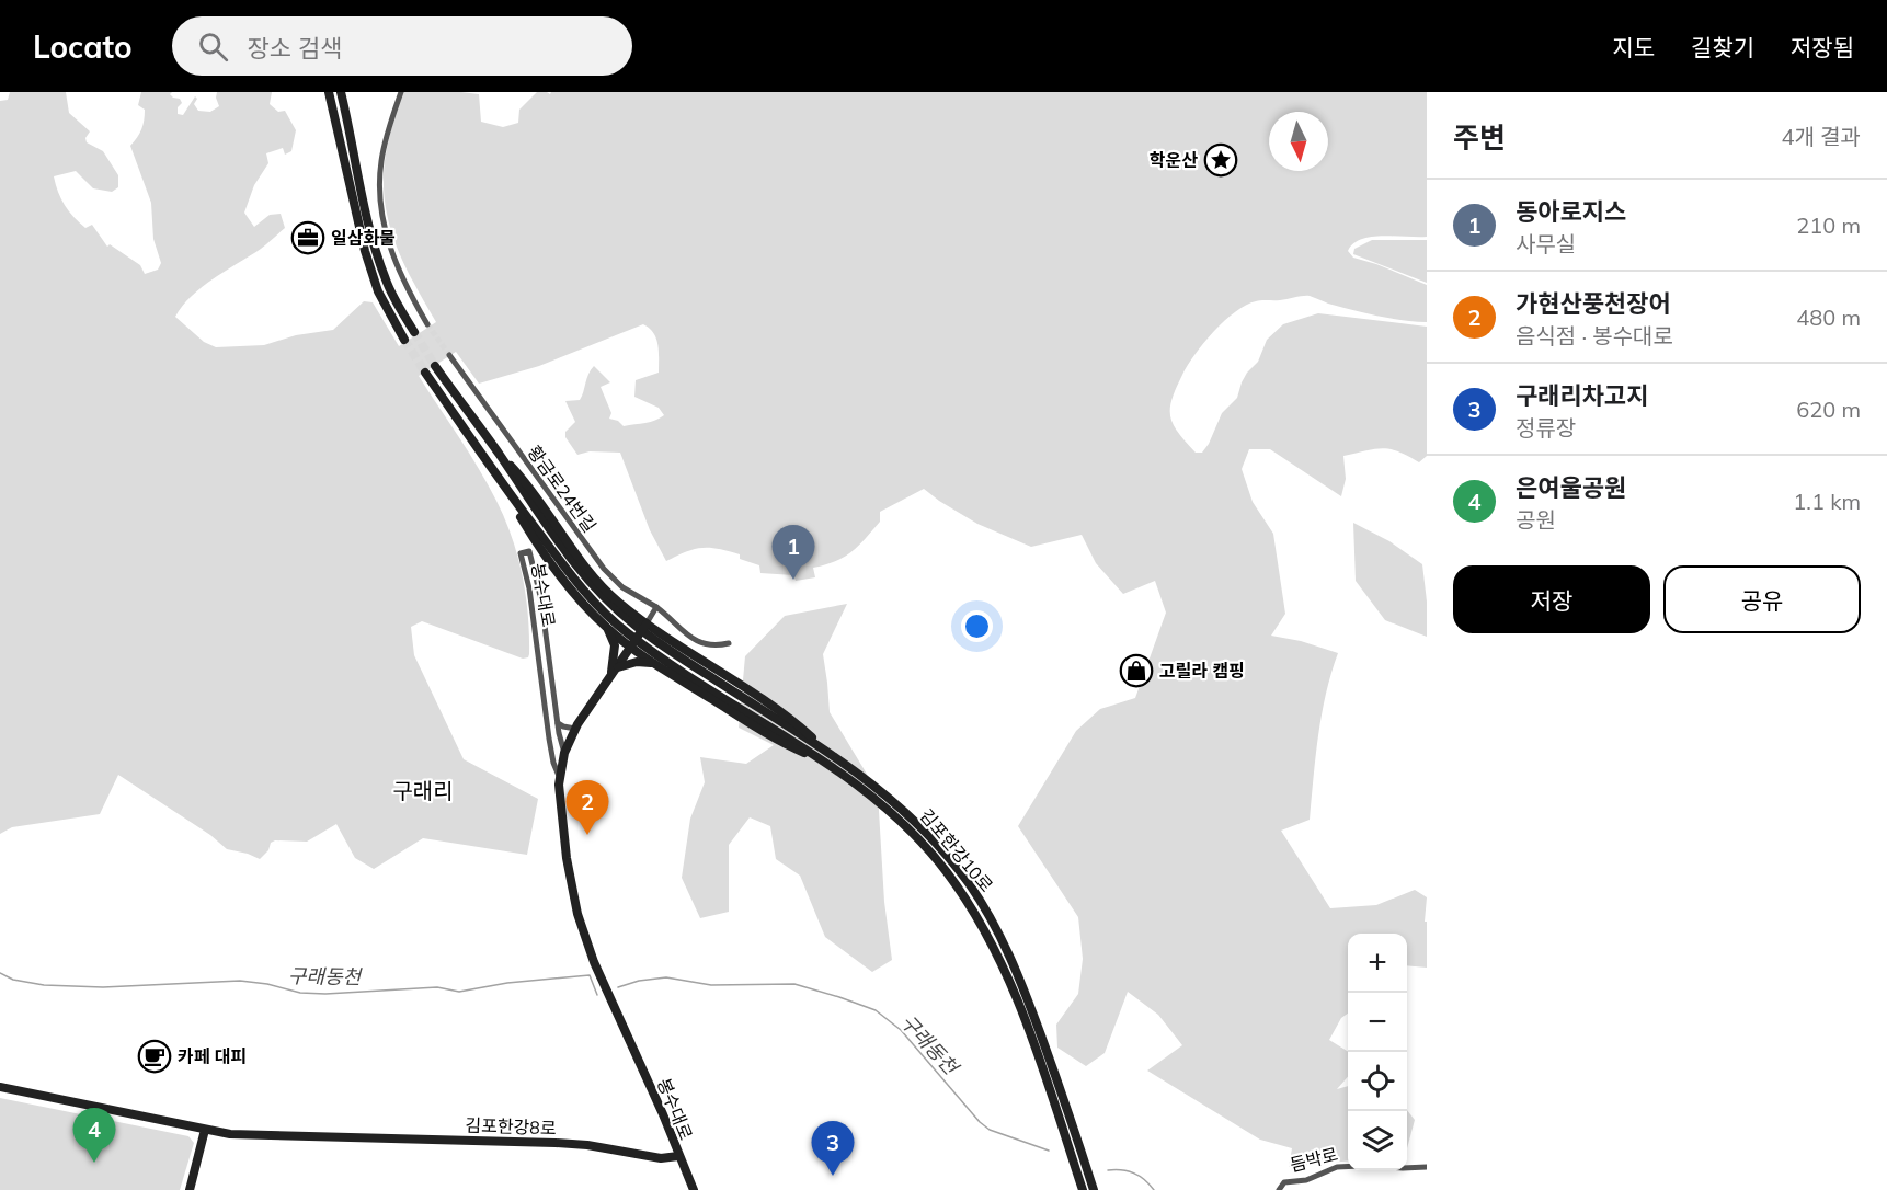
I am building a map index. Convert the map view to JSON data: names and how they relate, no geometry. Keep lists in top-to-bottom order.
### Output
{
  "streets": {
    "street": [
      "황금로24번길",
      "봉수대로",
      "김포한강10로",
      "김포한강8로",
      "듬박로"
    ]
  },
  "crossings": [
    ["봉수대로", "김포한강10로"],
    ["봉수대로", "김포한강8로"]
  ],
  "districts": ["구래리"],
  "water": ["구래동천"],
  "places": {
    "place": ["학운산"],
    "office": ["일삼화물"],
    "shop": ["고릴라 캠핑"],
    "cafe": ["카페 대피"]
  },
  "north": "bottom",
  "page": {
    "header": "Locato",
    "search": "장소 검색",
    "nav": ["지도", "길찾기", "저장됨"],
    "heading": ["주변", "4개 결과"],
    "list": [
      {
        "mark": "1",
        "name": "동아로지스",
        "note": "사무실",
        "value": "210 m"
      },
      {
        "mark": "2",
        "name": "가현산풍천장어",
        "note": "음식점 · 봉수대로",
        "value": "480 m"
      },
      {
        "mark": "3",
        "name": "구래리차고지",
        "note": "정류장",
        "value": "620 m"
      },
      {
        "mark": "4",
        "name": "은여울공원",
        "note": "공원",
        "value": "1.1 km"
      }
    ],
    "pins": [
      "1",
      "2",
      "4",
      "3"
    ],
    "buttons": ["저장", "공유"],
    "map_buttons": ["+", "−"]
  }
}
